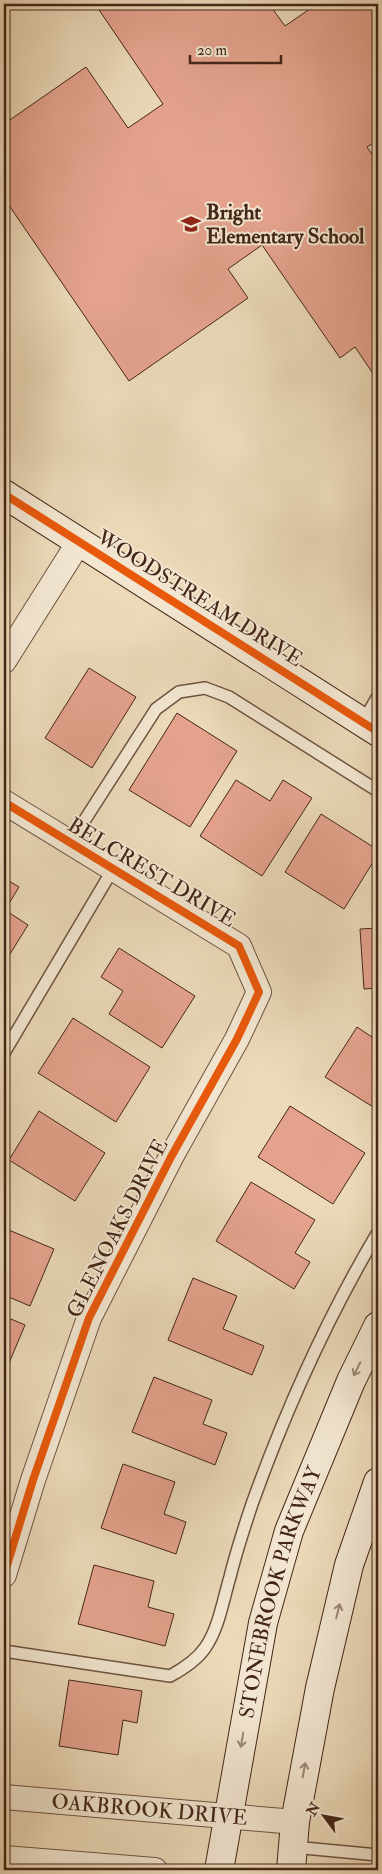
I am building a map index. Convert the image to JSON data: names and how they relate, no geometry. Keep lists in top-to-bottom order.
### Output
{
  "streets": {
    "main road": ["WOODSTREAM DRIVE", "STONEBROOK PARKWAY"],
    "street": ["BELCREST DRIVE", "GLENOAKS DRIVE", "OAKBROOK DRIVE"]
  },
  "crossings": [
    ["BELCREST DRIVE", "GLENOAKS DRIVE"],
    ["STONEBROOK PARKWAY", "OAKBROOK DRIVE"]
  ],
  "places": {
    "school or university": ["Bright Elementary School"]
  },
  "scale_bar": "20 m",
  "north": "top left"
}
